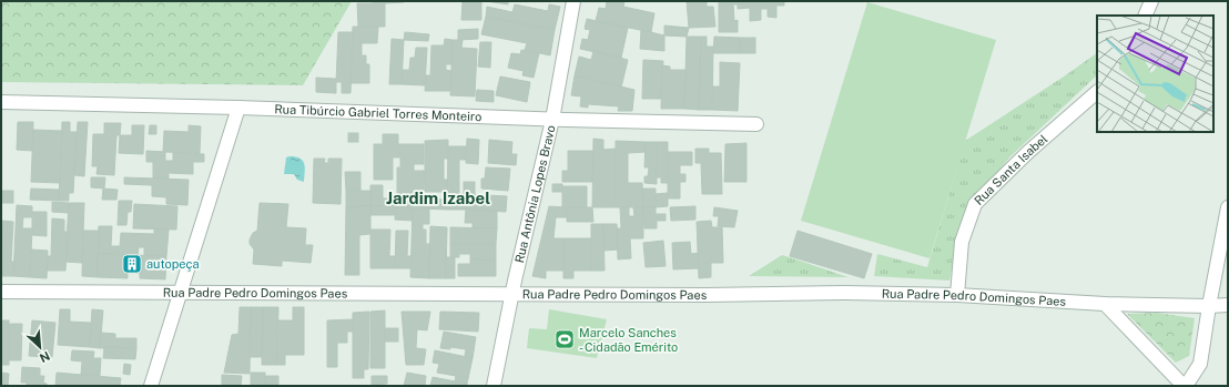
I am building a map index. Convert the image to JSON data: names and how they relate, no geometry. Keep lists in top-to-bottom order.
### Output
{
  "streets": {
    "street": [
      "Rua Tibúrcio Gabriel Torres Monteiro",
      "Rua Santa Isabel",
      "Rua Antônia Lopes Bravo",
      "Rua Padre Pedro Domingos Paes"
    ]
  },
  "crossings": [
    ["Rua Tibúrcio Gabriel Torres Monteiro", "Rua Antônia Lopes Bravo"],
    ["Rua Santa Isabel", "Rua Padre Pedro Domingos Paes"],
    ["Rua Antônia Lopes Bravo", "Rua Padre Pedro Domingos Paes"]
  ],
  "districts": ["Jardim Izabel"],
  "places": {
    "building": ["autopeça"],
    "sports": ["Marcelo Sanches - Cidadão Emérito"]
  },
  "north": "bottom right"
}
